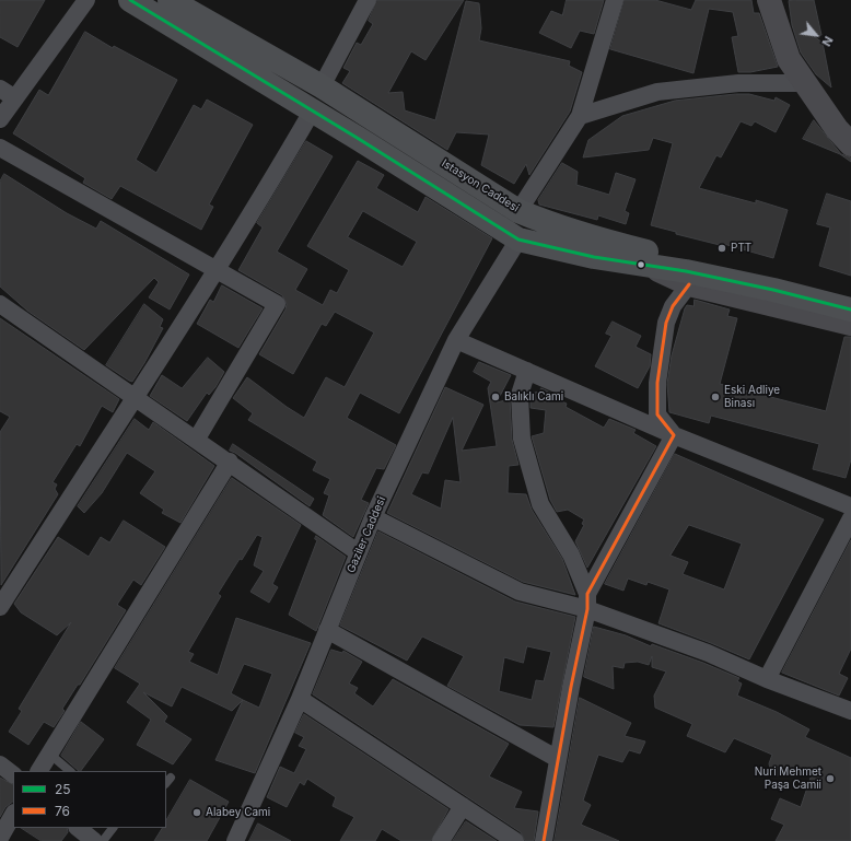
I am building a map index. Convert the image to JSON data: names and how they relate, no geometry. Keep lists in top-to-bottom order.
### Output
{
  "streets": {
    "main road": ["Istasyon Caddesi"],
    "street": ["Gaziler Caddesi"]
  },
  "places": [
    "PTT",
    "Balıklı Cami",
    "Eski Adliye Binası",
    "Nuri Mehmet Paşa Camii",
    "Alabey Cami"
  ],
  "lines": ["transit line 25", "transit line 76"],
  "legend": ["25", "76"],
  "north": "bottom right"
}
